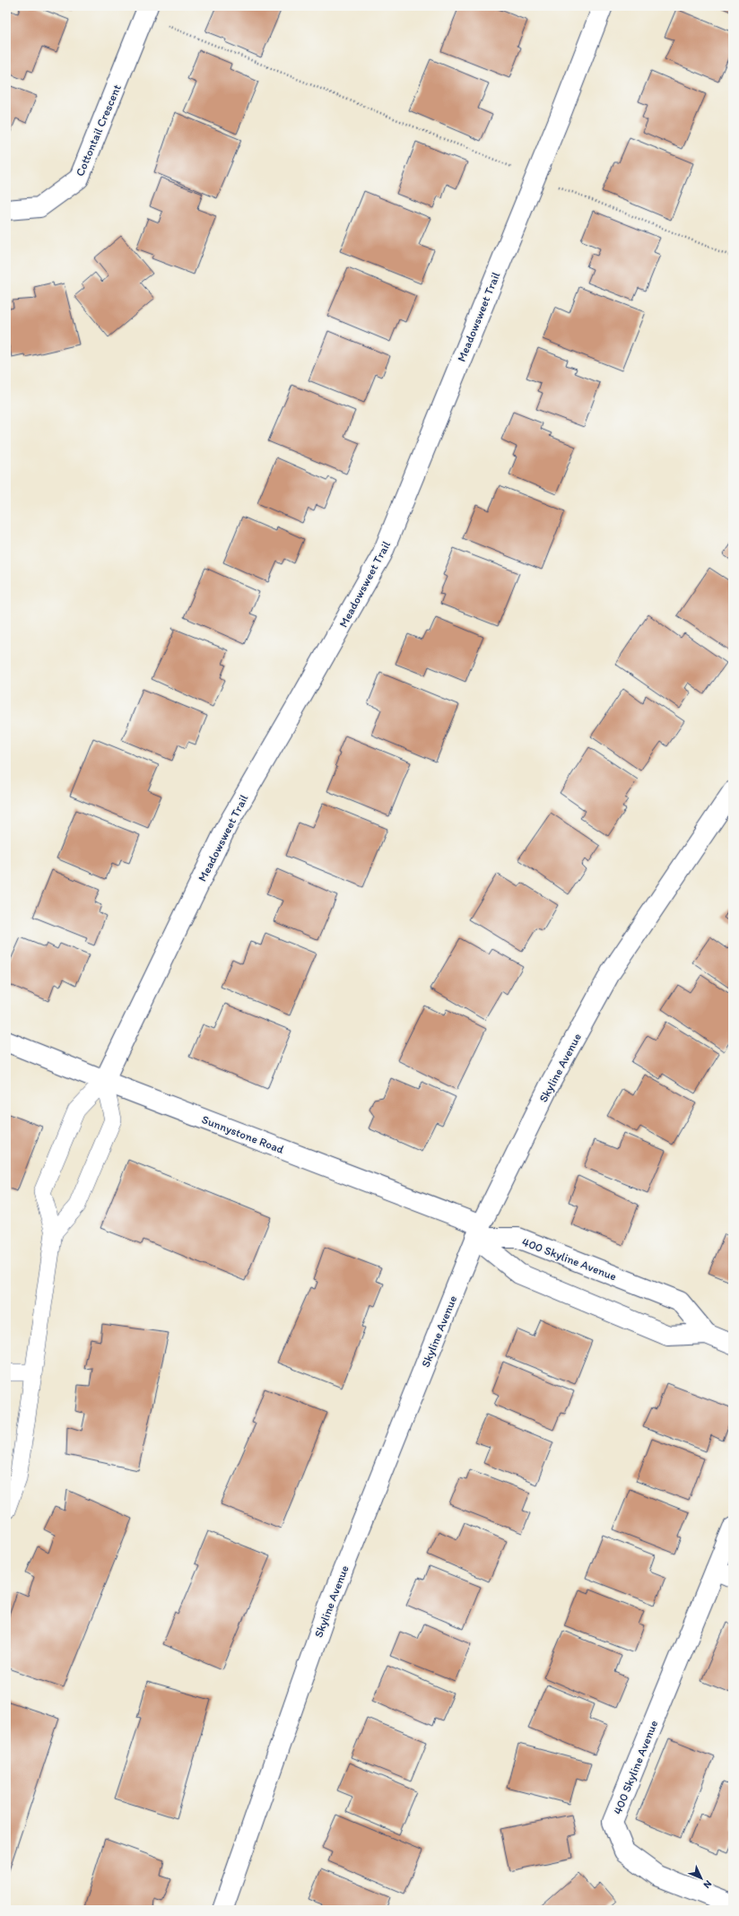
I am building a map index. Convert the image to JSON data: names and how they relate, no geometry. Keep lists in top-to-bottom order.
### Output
{
  "streets": {
    "street": [
      "Cottontail Crescent",
      "Meadowsweet Trail",
      "Skyline Avenue",
      "Sunnystone Road",
      "400 Skyline Avenue"
    ]
  },
  "crossings": [
    ["Meadowsweet Trail", "Sunnystone Road"],
    ["Skyline Avenue", "Sunnystone Road"],
    ["Skyline Avenue", "400 Skyline Avenue"],
    ["Sunnystone Road", "400 Skyline Avenue"]
  ],
  "north": "bottom right"
}
